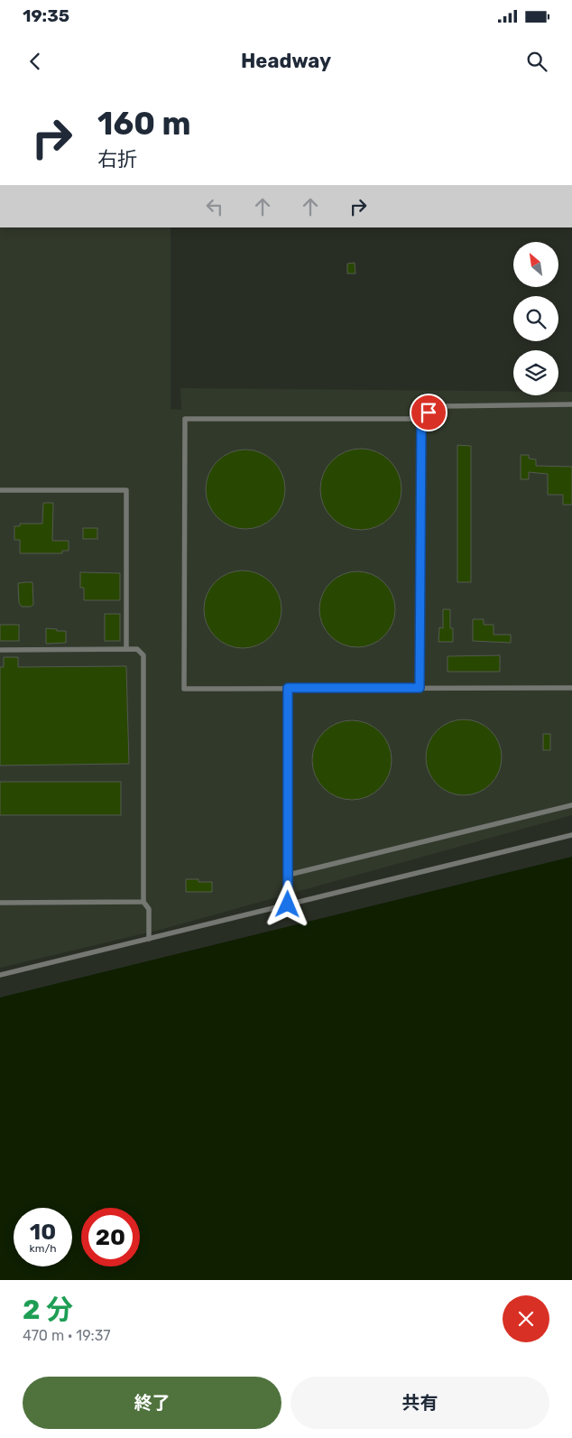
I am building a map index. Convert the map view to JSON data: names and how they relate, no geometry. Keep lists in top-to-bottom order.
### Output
{
  "north": "top left",
  "page": {
    "status": "19:35",
    "header": "Headway",
    "turn": ["160 m", "右折"],
    "speed": "10 km/h",
    "limit": "20",
    "heading": ["2 分", "470 m · 19:37"],
    "buttons": ["終了", "共有"]
  }
}
